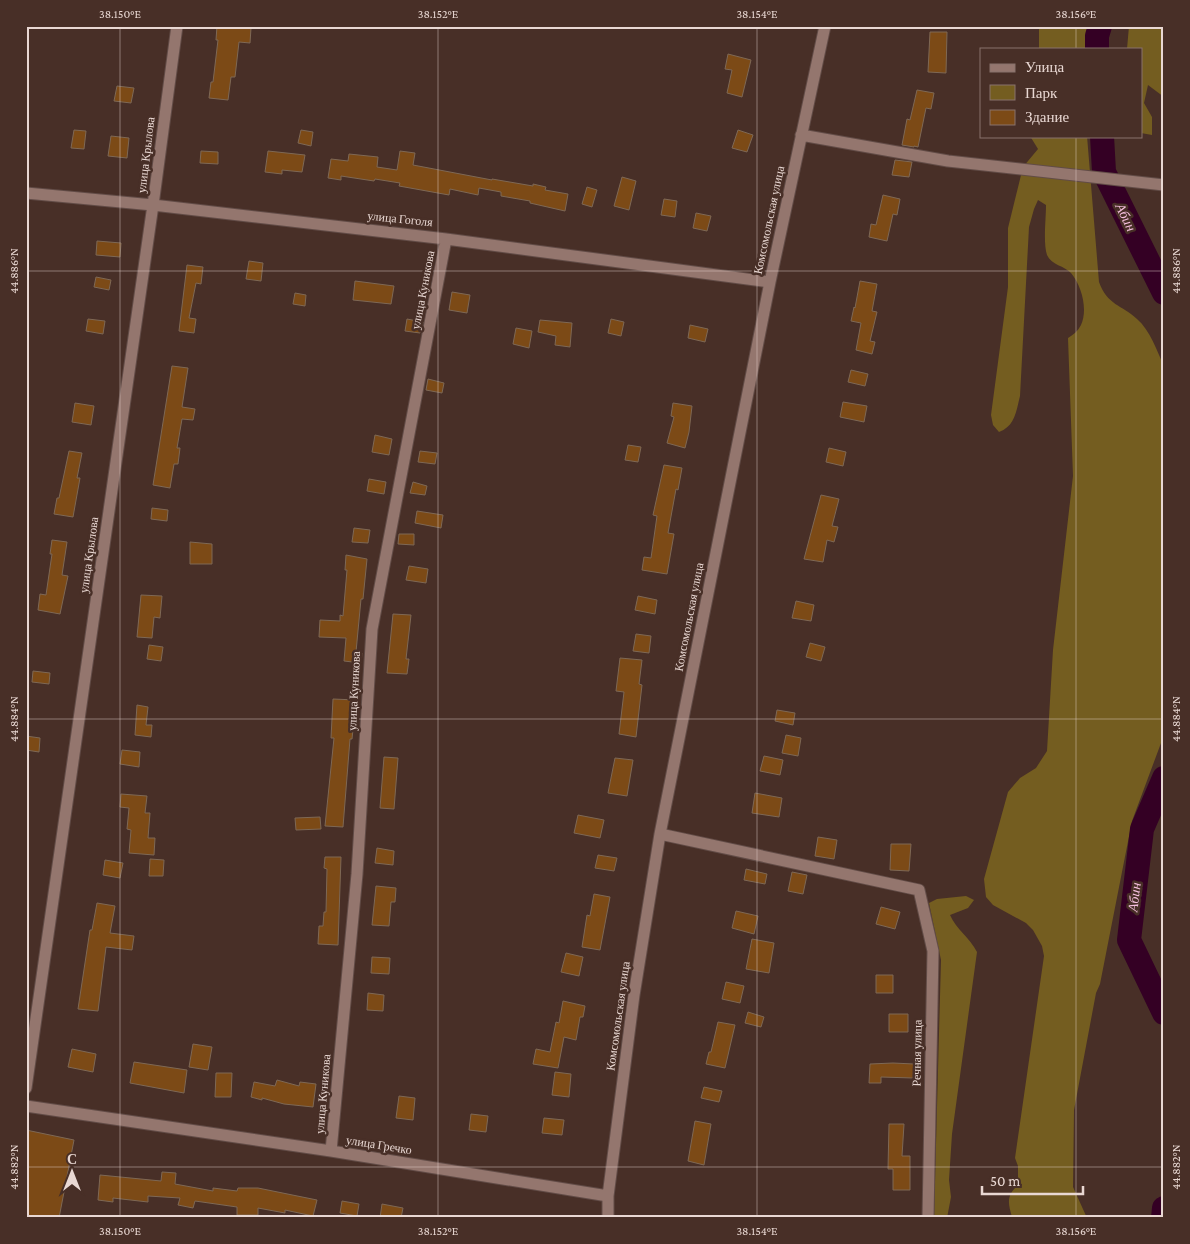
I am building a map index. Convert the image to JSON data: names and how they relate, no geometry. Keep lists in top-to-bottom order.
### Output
{
  "streets": {
    "street": [
      "улица Крылова",
      "улица Гоголя",
      "Комсомольская улица",
      "улица Куникова",
      "Речная улица",
      "улица Гречко"
    ]
  },
  "crossings": [
    ["улица Крылова", "улица Гоголя"],
    ["улица Гоголя", "Комсомольская улица"],
    ["улица Гоголя", "улица Куникова"],
    ["Комсомольская улица", "Речная улица"],
    ["Комсомольская улица", "улица Гречко"],
    ["улица Куникова", "улица Гречко"]
  ],
  "water": ["Абин"],
  "legend": ["Улица", "Парк", "Здание"],
  "scale_bar": "50 m",
  "north": "top",
  "coordinates": [
    "38.150°E",
    "38.152°E",
    "38.154°E",
    "38.156°E",
    "44.886°N",
    "44.884°N",
    "44.882°N"
  ]
}
